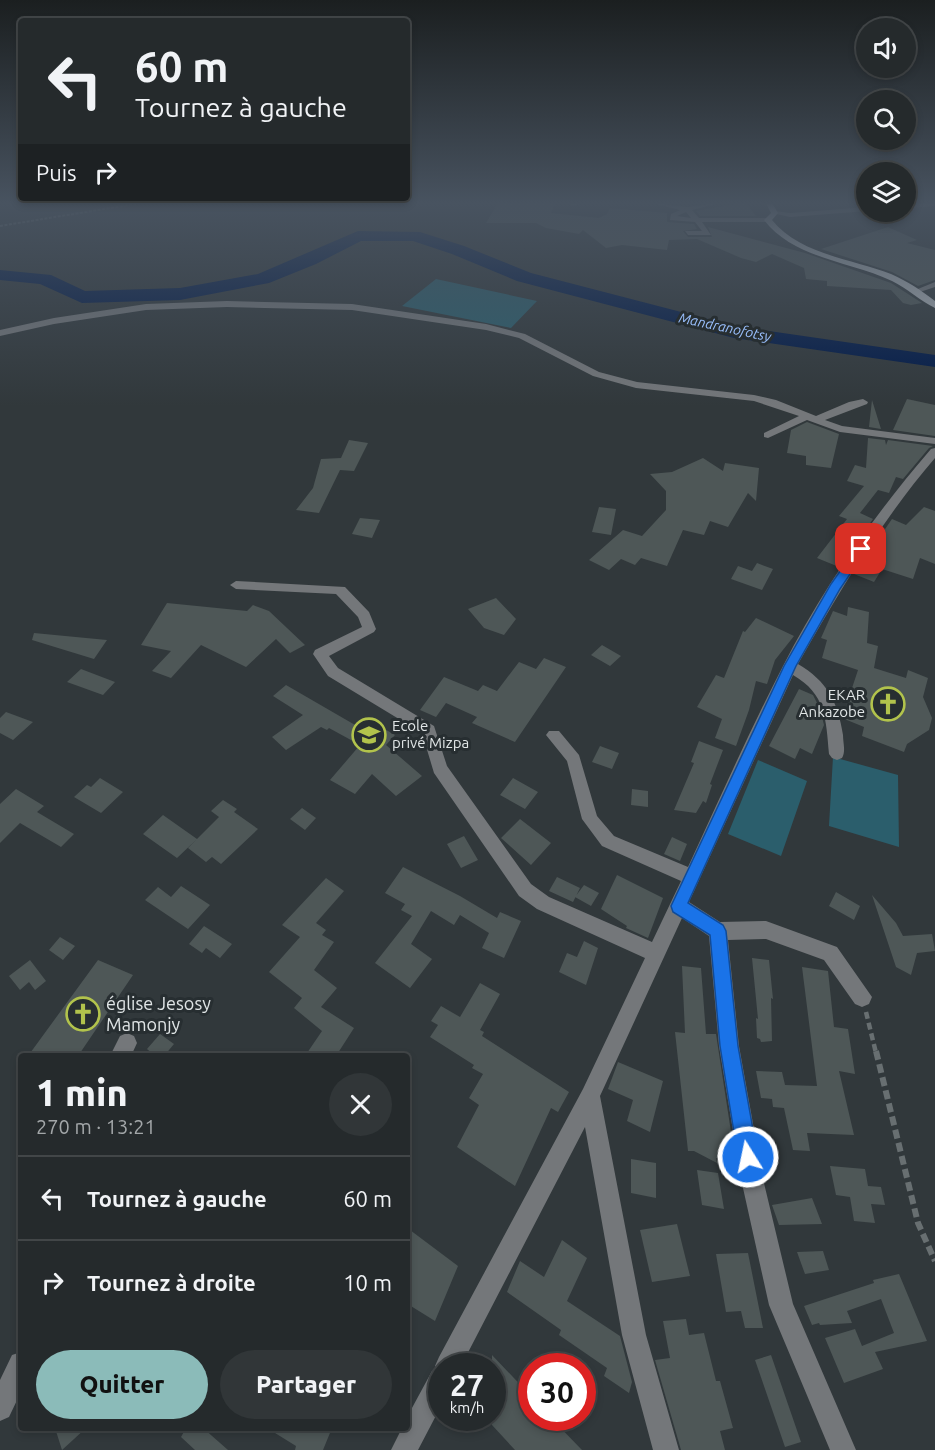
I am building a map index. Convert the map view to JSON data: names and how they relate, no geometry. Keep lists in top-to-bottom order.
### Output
{
  "water": ["Mandranofotsy"],
  "places": {
    "church": ["EKAR Ankazobe", "église Jesosy Mamonjy"],
    "school or university": ["Ecole privé Mizpa"]
  },
  "page": {
    "turn": ["60 m", "Tournez à gauche"],
    "then": "Puis",
    "heading": ["1 min", "270 m · 13:21"],
    "list": [
      {
        "name": "Tournez à gauche",
        "value": "60 m"
      },
      {
        "name": "Tournez à droite",
        "value": "10 m"
      }
    ],
    "buttons": ["Quitter", "Partager"],
    "speed": "27 km/h",
    "limit": "30"
  }
}
